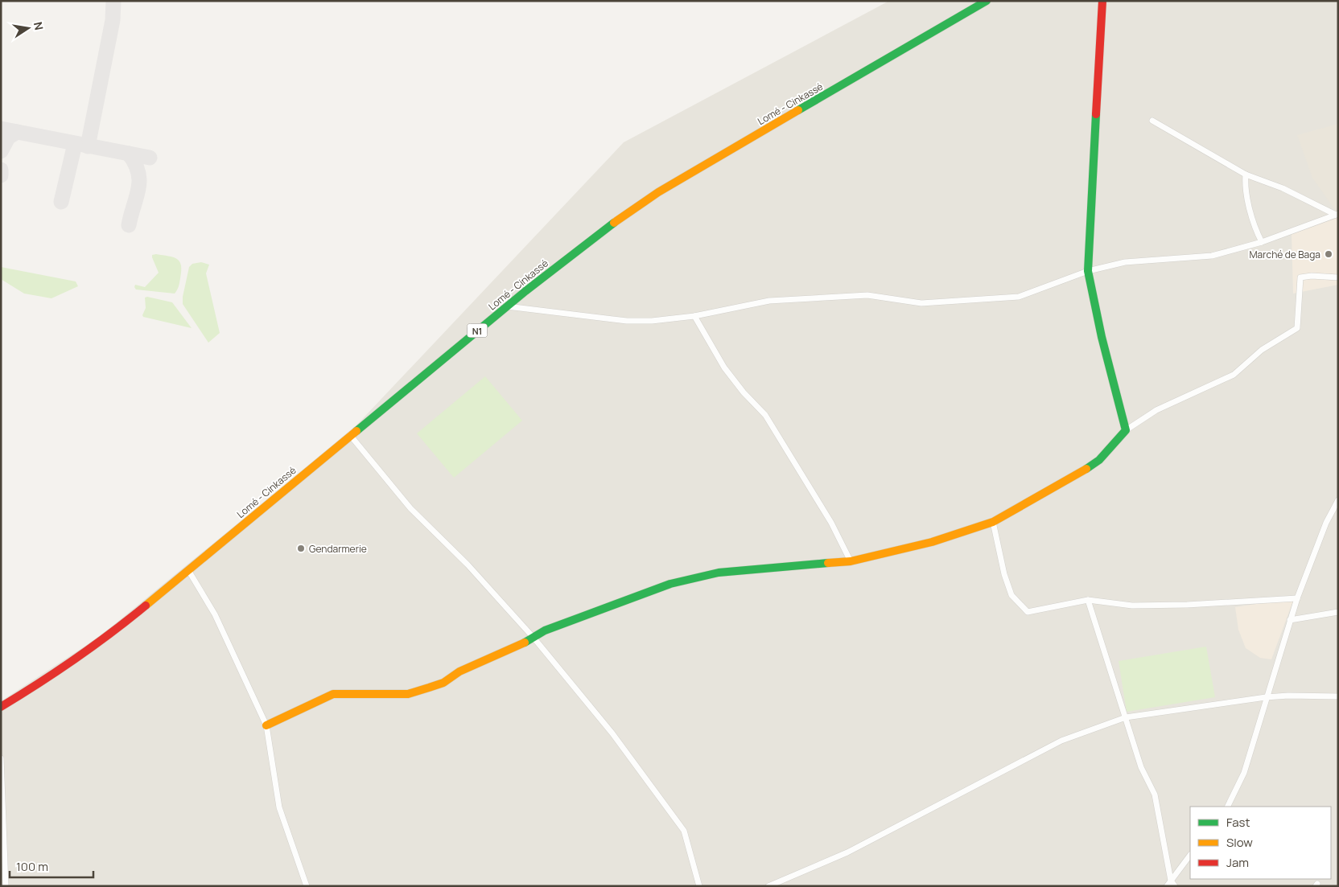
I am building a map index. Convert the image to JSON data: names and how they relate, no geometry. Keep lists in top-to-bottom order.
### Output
{
  "streets": {
    "main road": ["Lomé - Cinkassé", "N1"]
  },
  "places": ["Marché de Baga", "Gendarmerie"],
  "legend": ["Fast", "Slow", "Jam"],
  "scale_bar": "100 m",
  "north": "right"
}
